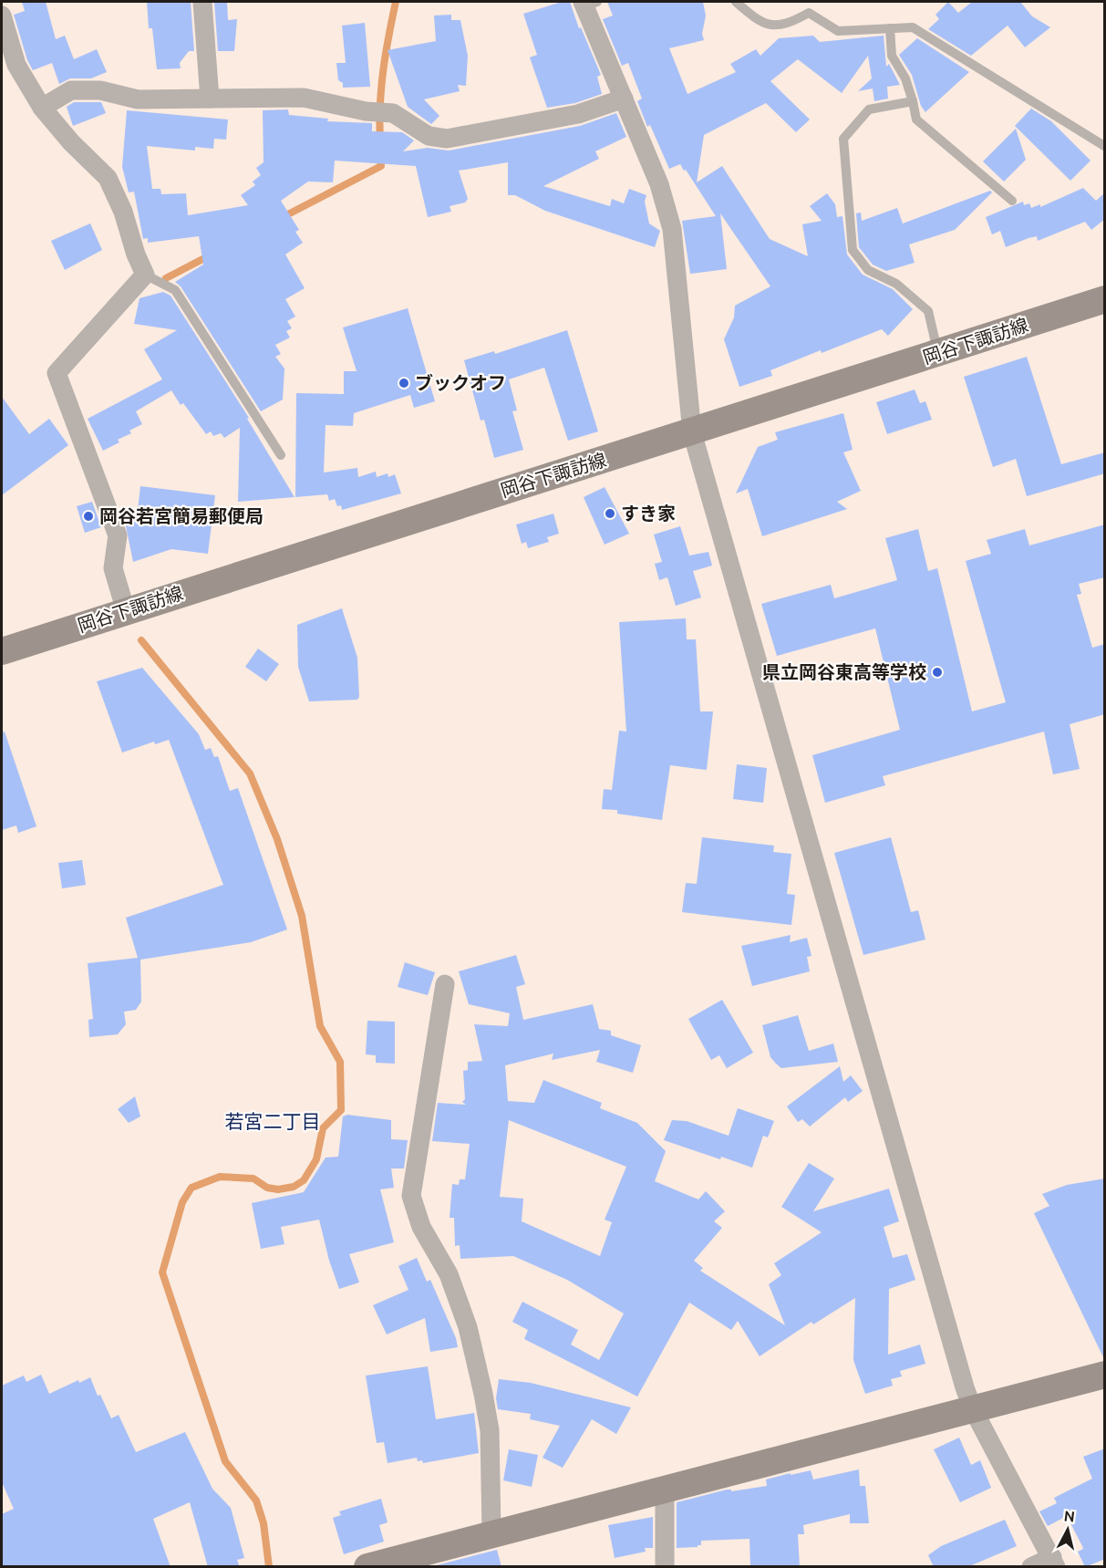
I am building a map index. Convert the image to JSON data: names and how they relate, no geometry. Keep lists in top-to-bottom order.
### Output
{
  "streets": {
    "main road": ["岡谷下諏訪線"]
  },
  "districts": ["若宮二丁目"],
  "places": [
    "ブックオフ",
    "すき家",
    "岡谷若宮簡易郵便局",
    "県立岡谷東高等学校"
  ],
  "north": "top"
}
